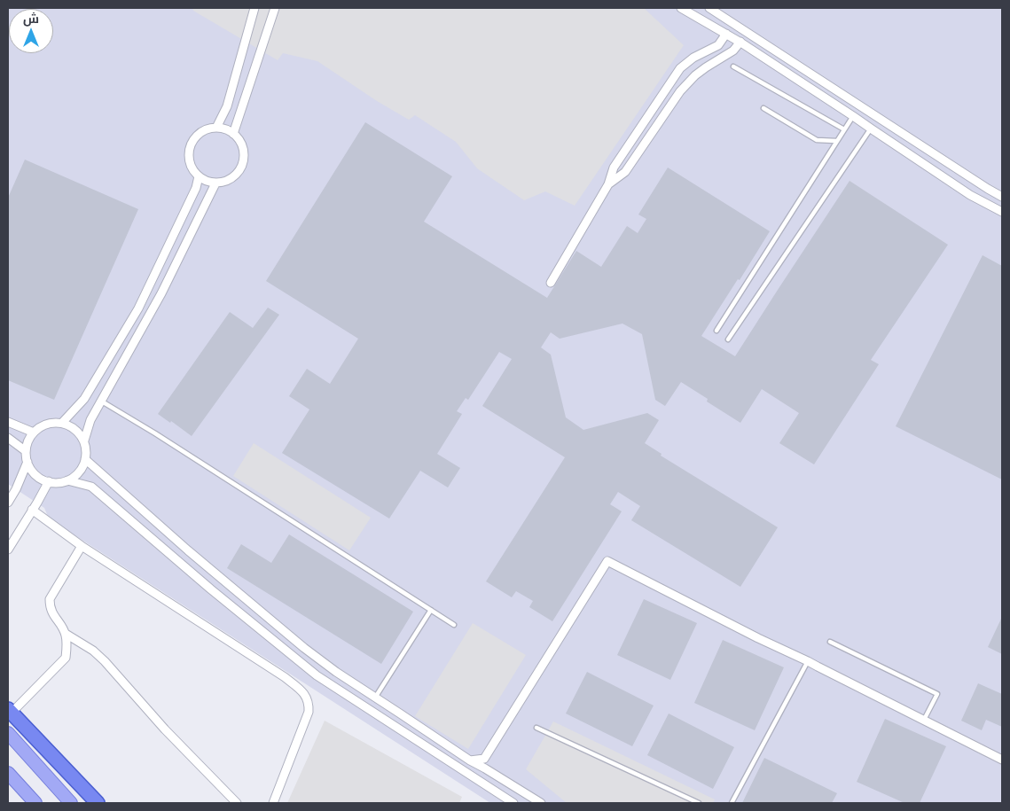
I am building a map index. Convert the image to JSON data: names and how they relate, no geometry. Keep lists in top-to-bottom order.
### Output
{
  "north": "top"
}
